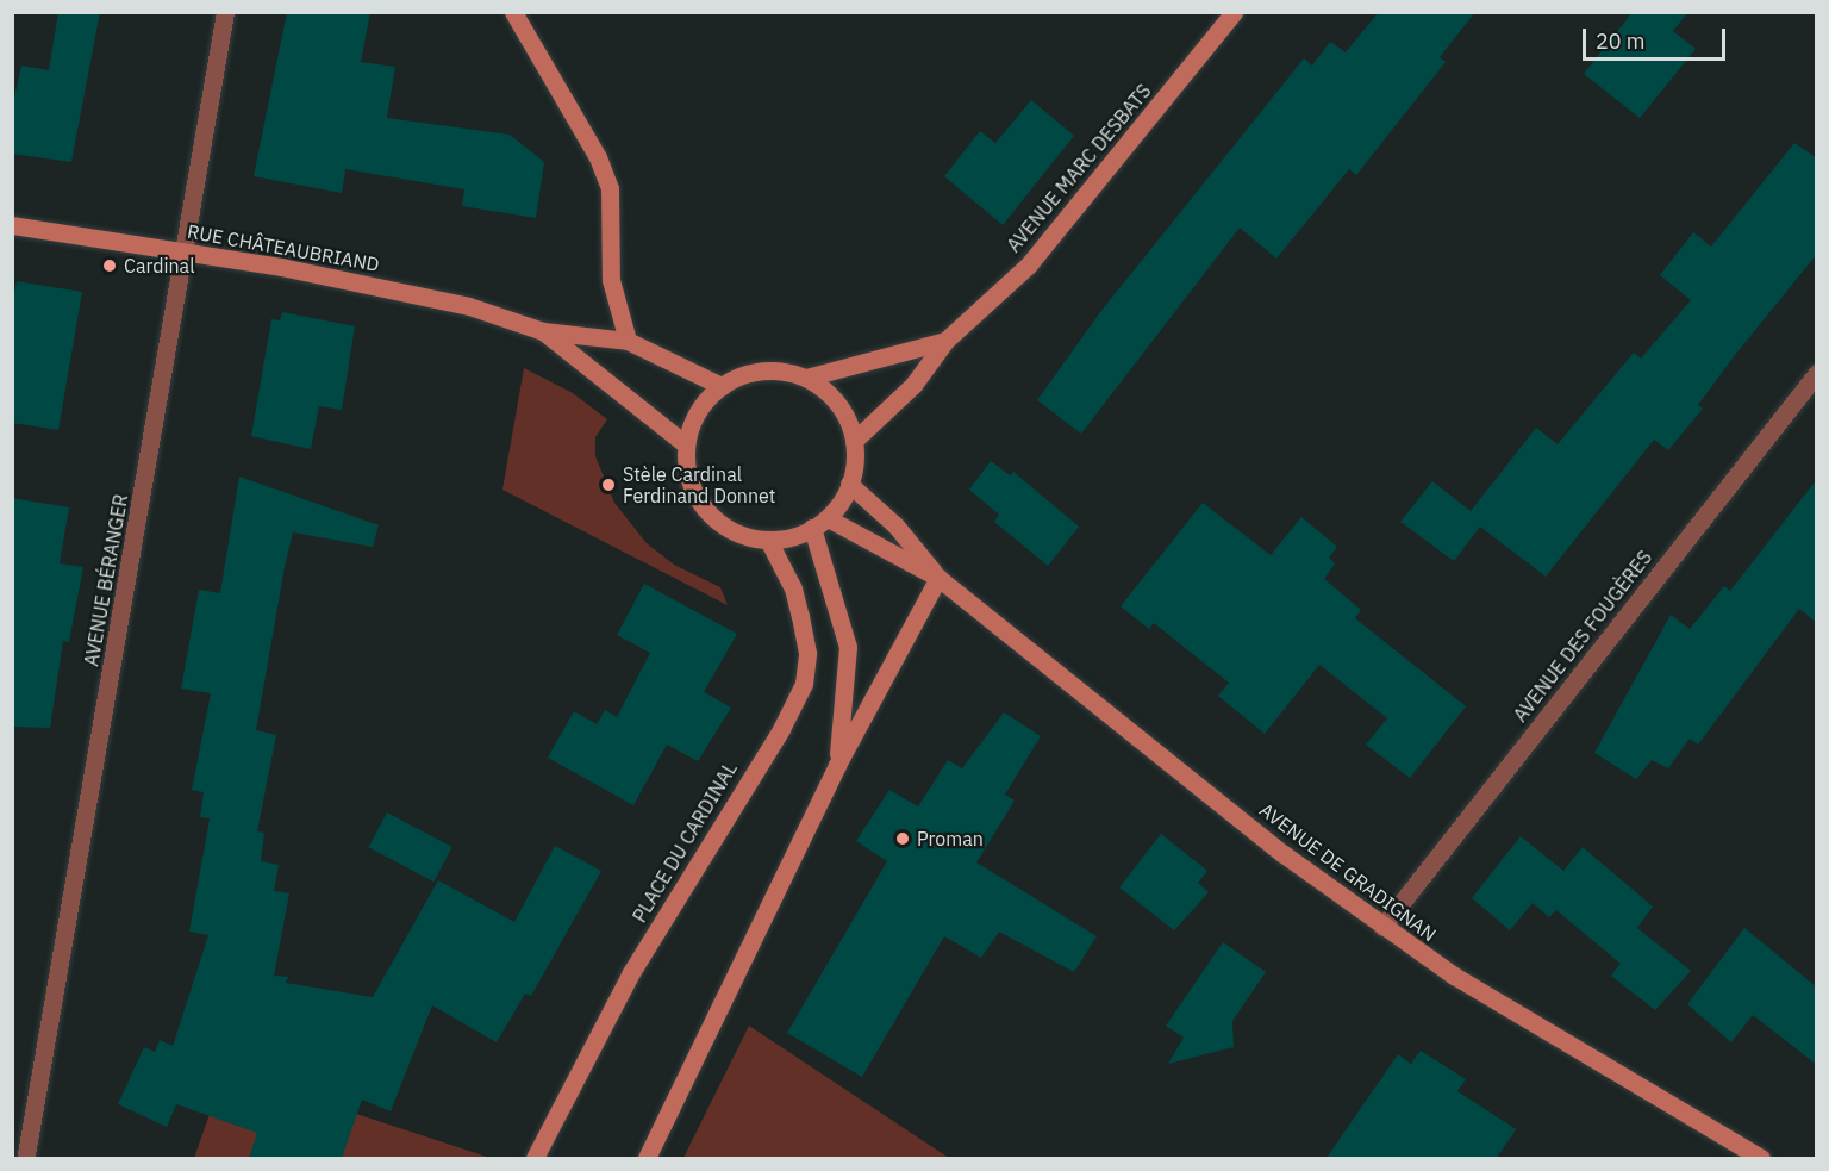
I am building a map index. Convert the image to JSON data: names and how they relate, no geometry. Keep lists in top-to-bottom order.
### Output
{
  "streets": {
    "main road": [
      "AVENUE MARC DESBATS",
      "RUE CHÂTEAUBRIAND",
      "PLACE DU CARDINAL",
      "AVENUE DE GRADIGNAN"
    ],
    "street": ["AVENUE BÉRANGER", "AVENUE DES FOUGÈRES"]
  },
  "crossings": [
    ["AVENUE MARC DESBATS", "RUE CHÂTEAUBRIAND"],
    ["AVENUE MARC DESBATS", "PLACE DU CARDINAL"],
    ["AVENUE MARC DESBATS", "AVENUE DE GRADIGNAN"],
    ["RUE CHÂTEAUBRIAND", "AVENUE BÉRANGER"],
    ["RUE CHÂTEAUBRIAND", "PLACE DU CARDINAL"],
    ["RUE CHÂTEAUBRIAND", "AVENUE DE GRADIGNAN"],
    ["AVENUE DES FOUGÈRES", "AVENUE DE GRADIGNAN"],
    ["PLACE DU CARDINAL", "AVENUE DE GRADIGNAN"]
  ],
  "places": ["Cardinal", "Stèle Cardinal Ferdinand Donnet", "Proman"],
  "scale_bar": "20 m"
}
